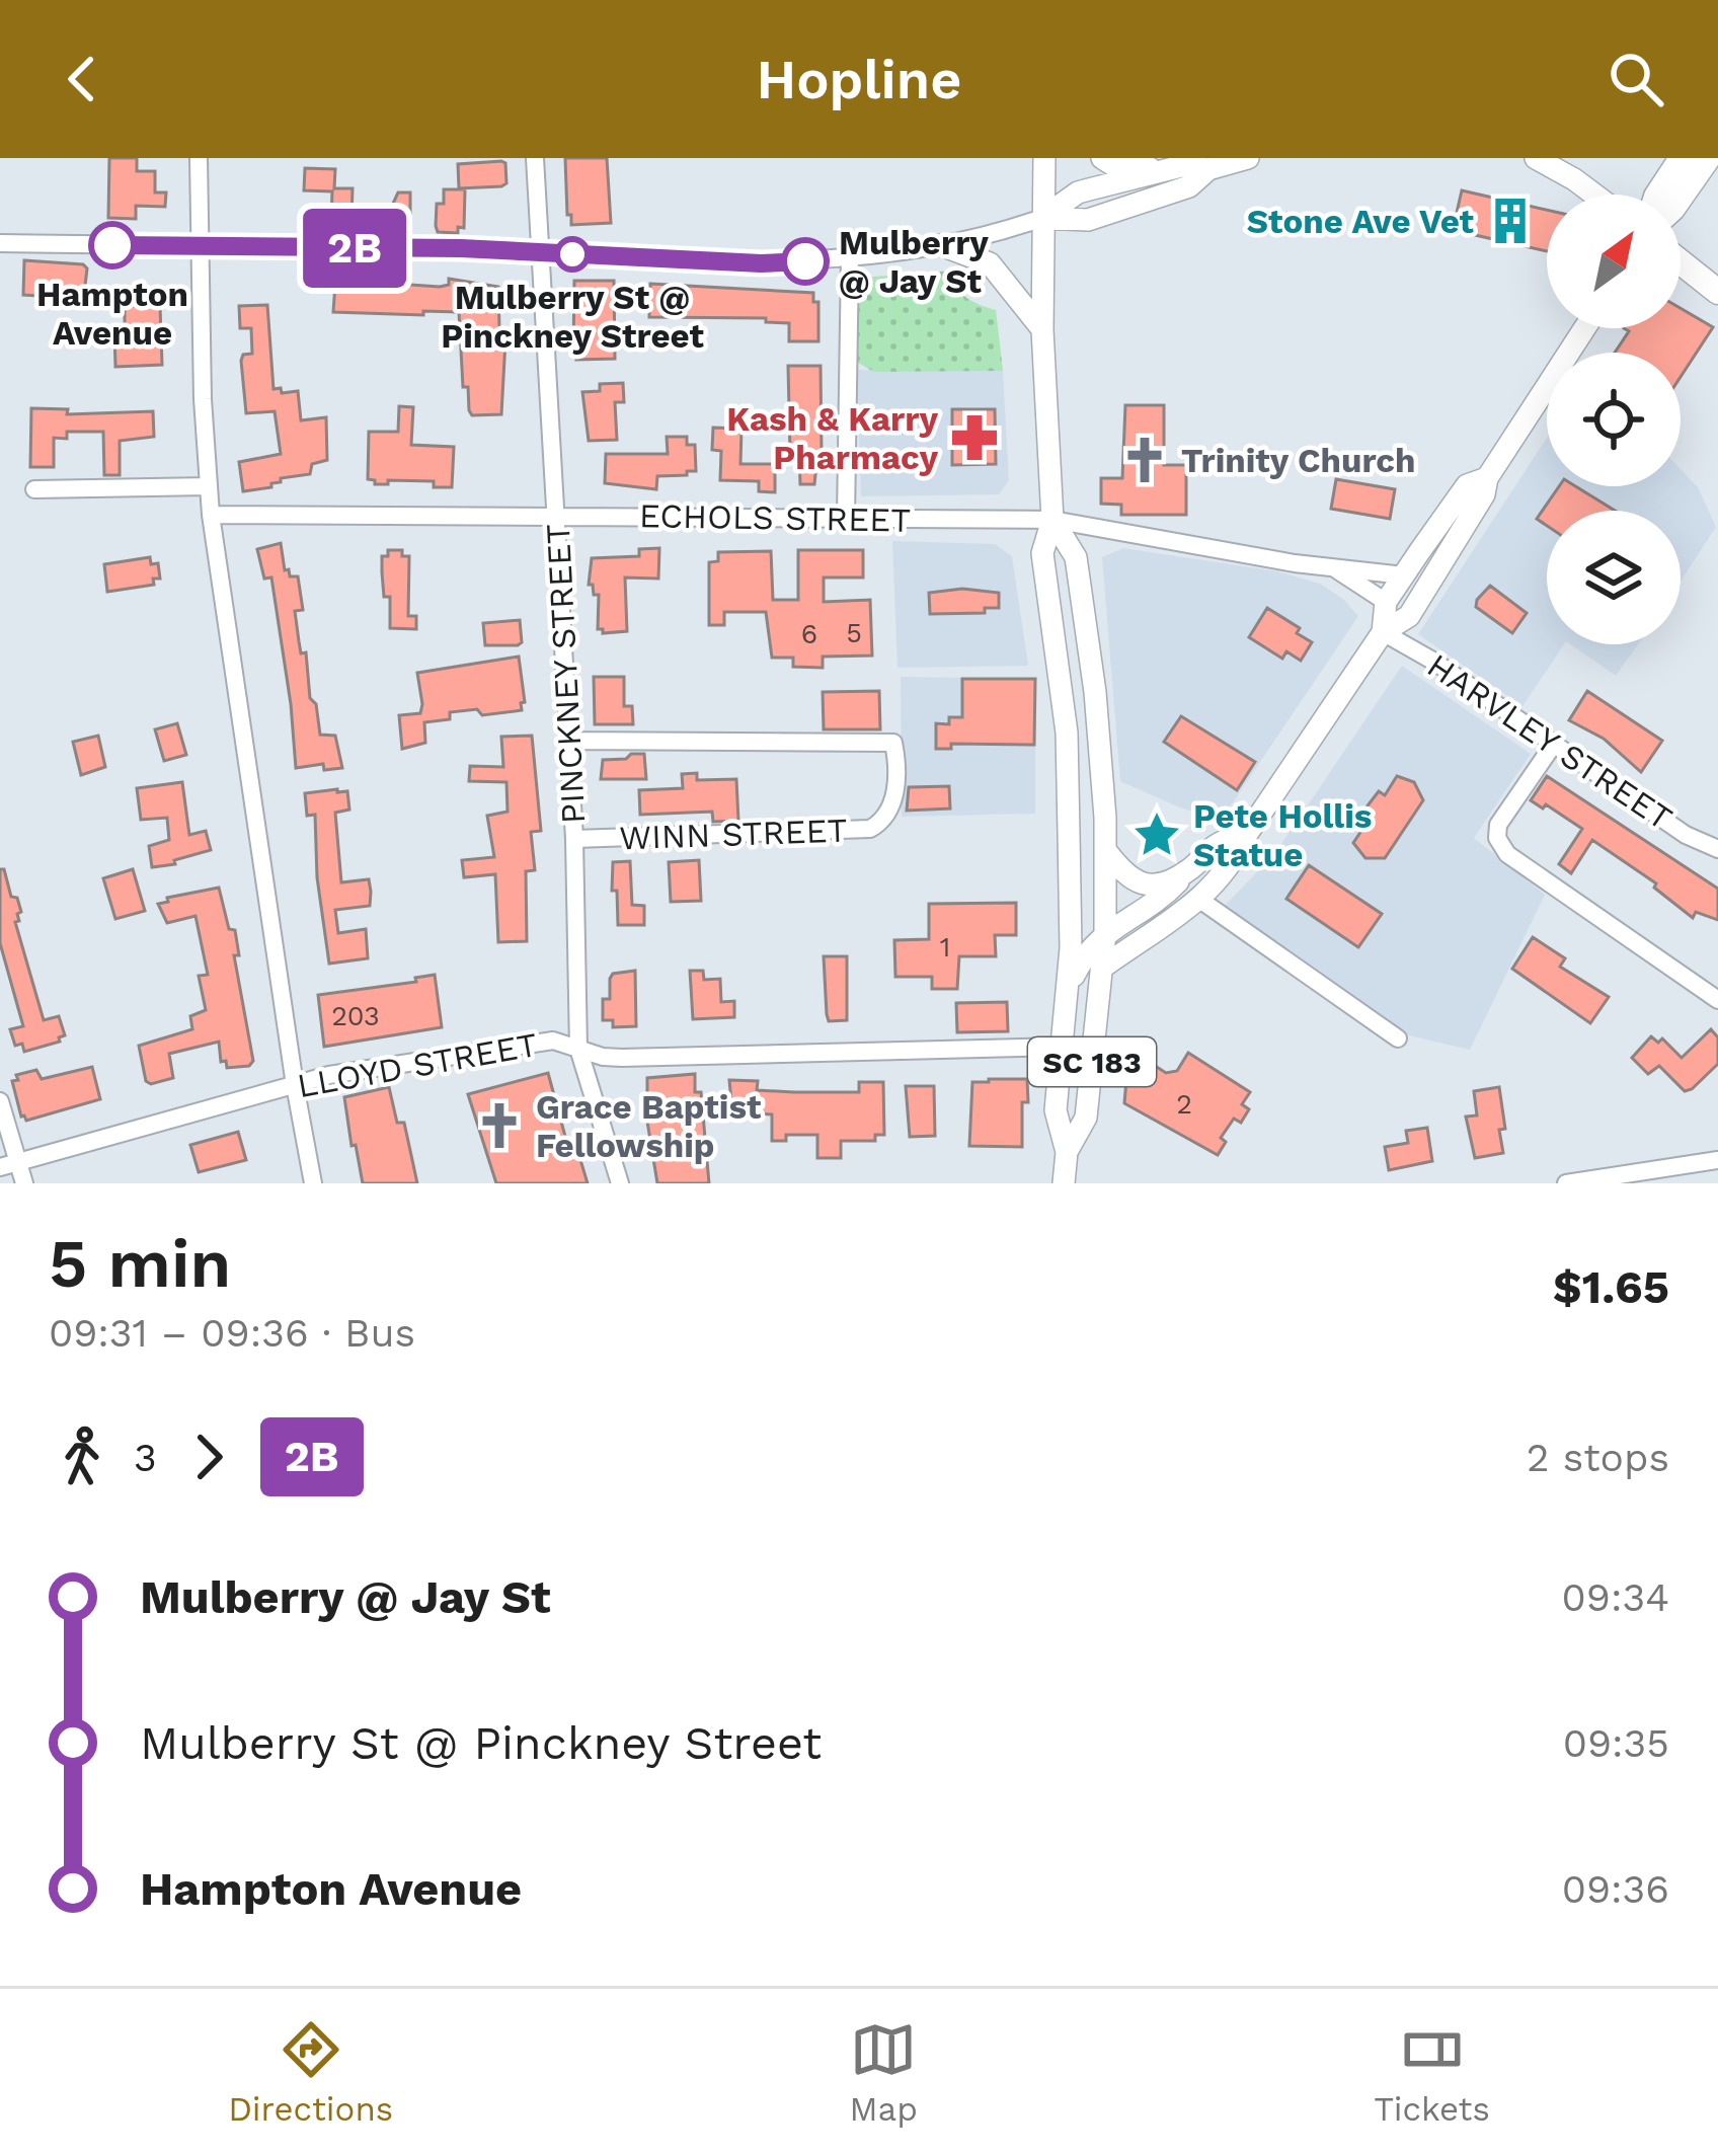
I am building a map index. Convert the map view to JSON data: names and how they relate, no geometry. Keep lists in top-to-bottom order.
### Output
{
  "streets": {
    "main road": ["SC 183"],
    "street": [
      "ECHOLS STREET",
      "PINCKNEY STREET",
      "HARVLEY STREET",
      "WINN STREET",
      "LLOYD STREET"
    ]
  },
  "crossings": [
    ["ECHOLS STREET", "PINCKNEY STREET"],
    ["ECHOLS STREET", "SC 183"],
    ["PINCKNEY STREET", "WINN STREET"],
    ["PINCKNEY STREET", "LLOYD STREET"],
    ["SC 183", "LLOYD STREET"]
  ],
  "places": {
    "building": ["Stone Ave Vet"],
    "other": ["Hampton Avenue", "Mulberry St @ Pinckney Street", "Mulberry @ Jay St"],
    "pharmacy": ["Kash & Karry Pharmacy"],
    "church": ["Trinity Church", "Grace Baptist Fellowship"],
    "place": ["Pete Hollis Statue"]
  },
  "lines": ["bus line 2B"],
  "house_numbers": [
    "5",
    "6",
    "1",
    "203",
    "2"
  ],
  "north": "top right",
  "page": {
    "header": "Hopline",
    "on_map": "2B",
    "heading": ["5 min", "09:31 – 09:36 · Bus", "$1.65"],
    "legs": ["3", "2B", "2 stops"],
    "list": [
      {
        "name": "Mulberry @ Jay St",
        "value": "09:34"
      },
      {
        "name": "Mulberry St @ Pinckney Street",
        "value": "09:35"
      },
      {
        "name": "Hampton Avenue",
        "value": "09:36"
      }
    ],
    "tabs": ["Directions", "Map", "Tickets"]
  }
}
